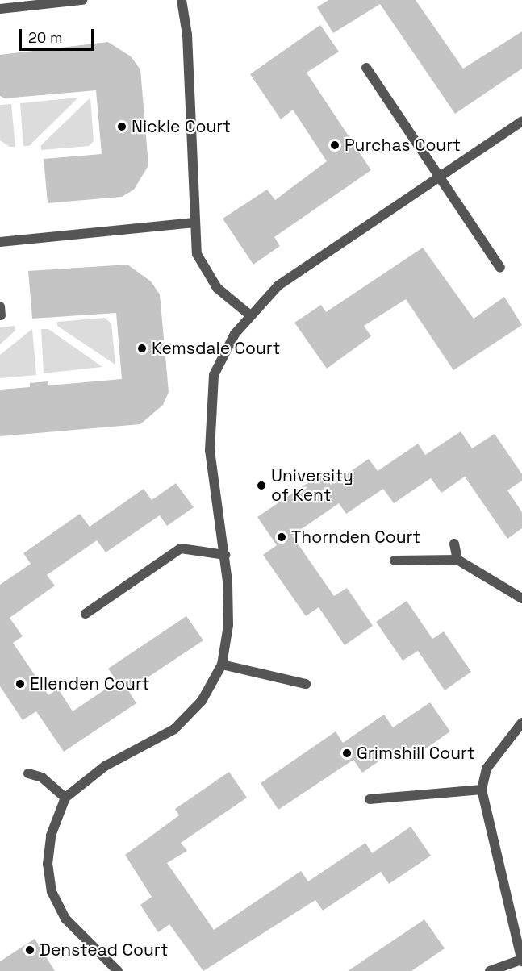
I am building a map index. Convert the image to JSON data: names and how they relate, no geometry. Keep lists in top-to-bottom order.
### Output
{
  "places": [
    "Nickle Court",
    "Purchas Court",
    "Kemsdale Court",
    "University of Kent",
    "Thornden Court",
    "Ellenden Court",
    "Grimshill Court",
    "Denstead Court"
  ],
  "scale_bar": "20 m"
}
